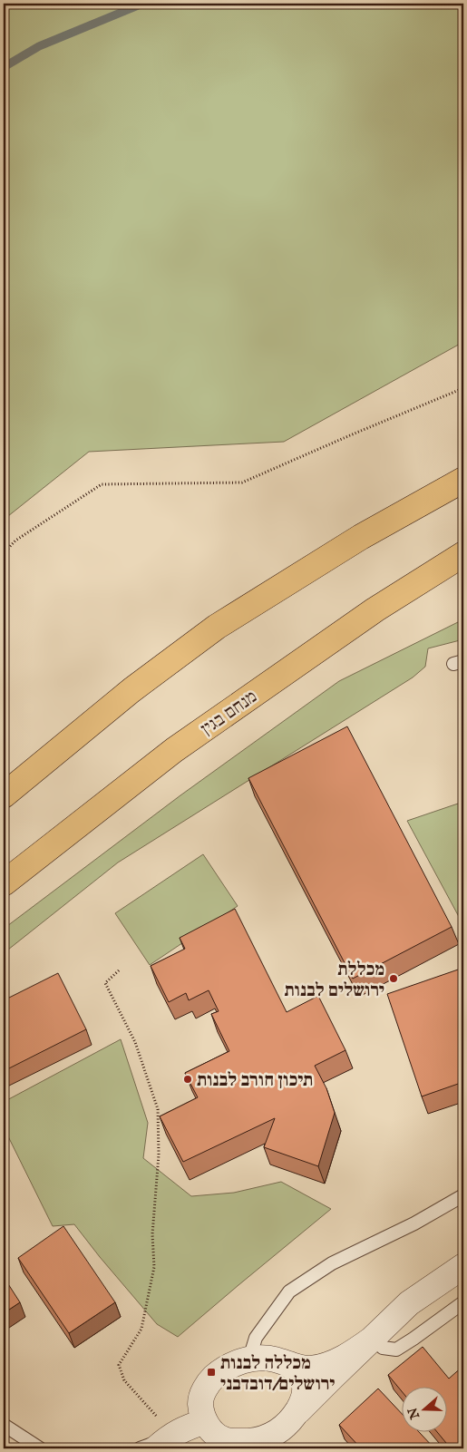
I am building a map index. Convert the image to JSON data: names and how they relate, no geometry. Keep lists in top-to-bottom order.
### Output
{
  "streets": {
    "highway": ["מנחם בגין"]
  },
  "places": {
    "other": ["מכללת ירושלים לבנות", "תיכון חורב לבנות"],
    "transit": ["מכללה לבנות ירושלים/דובדבני"]
  },
  "north": "left"
}
